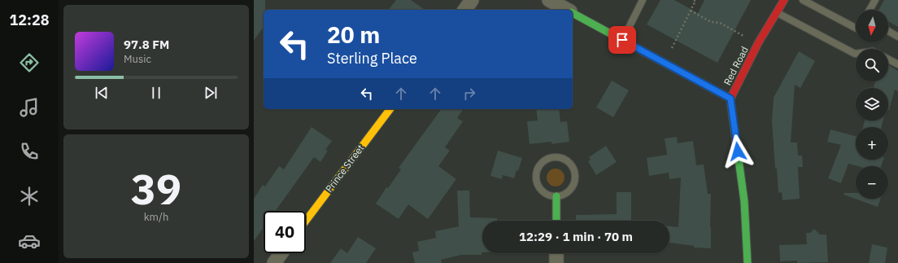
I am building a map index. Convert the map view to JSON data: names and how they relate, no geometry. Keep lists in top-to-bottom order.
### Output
{
  "streets": {
    "street": ["Red Road", "Prince Street"]
  },
  "north": "bottom",
  "page": {
    "tabs": "12:28",
    "map_buttons": ["+", "−"],
    "turn": ["20 m", "Sterling Place"],
    "song": ["97.8 FM", "Music"],
    "tile": ["39", "km/h"],
    "limit": "40",
    "trip": "12:29 · 1 min · 70 m"
  }
}
